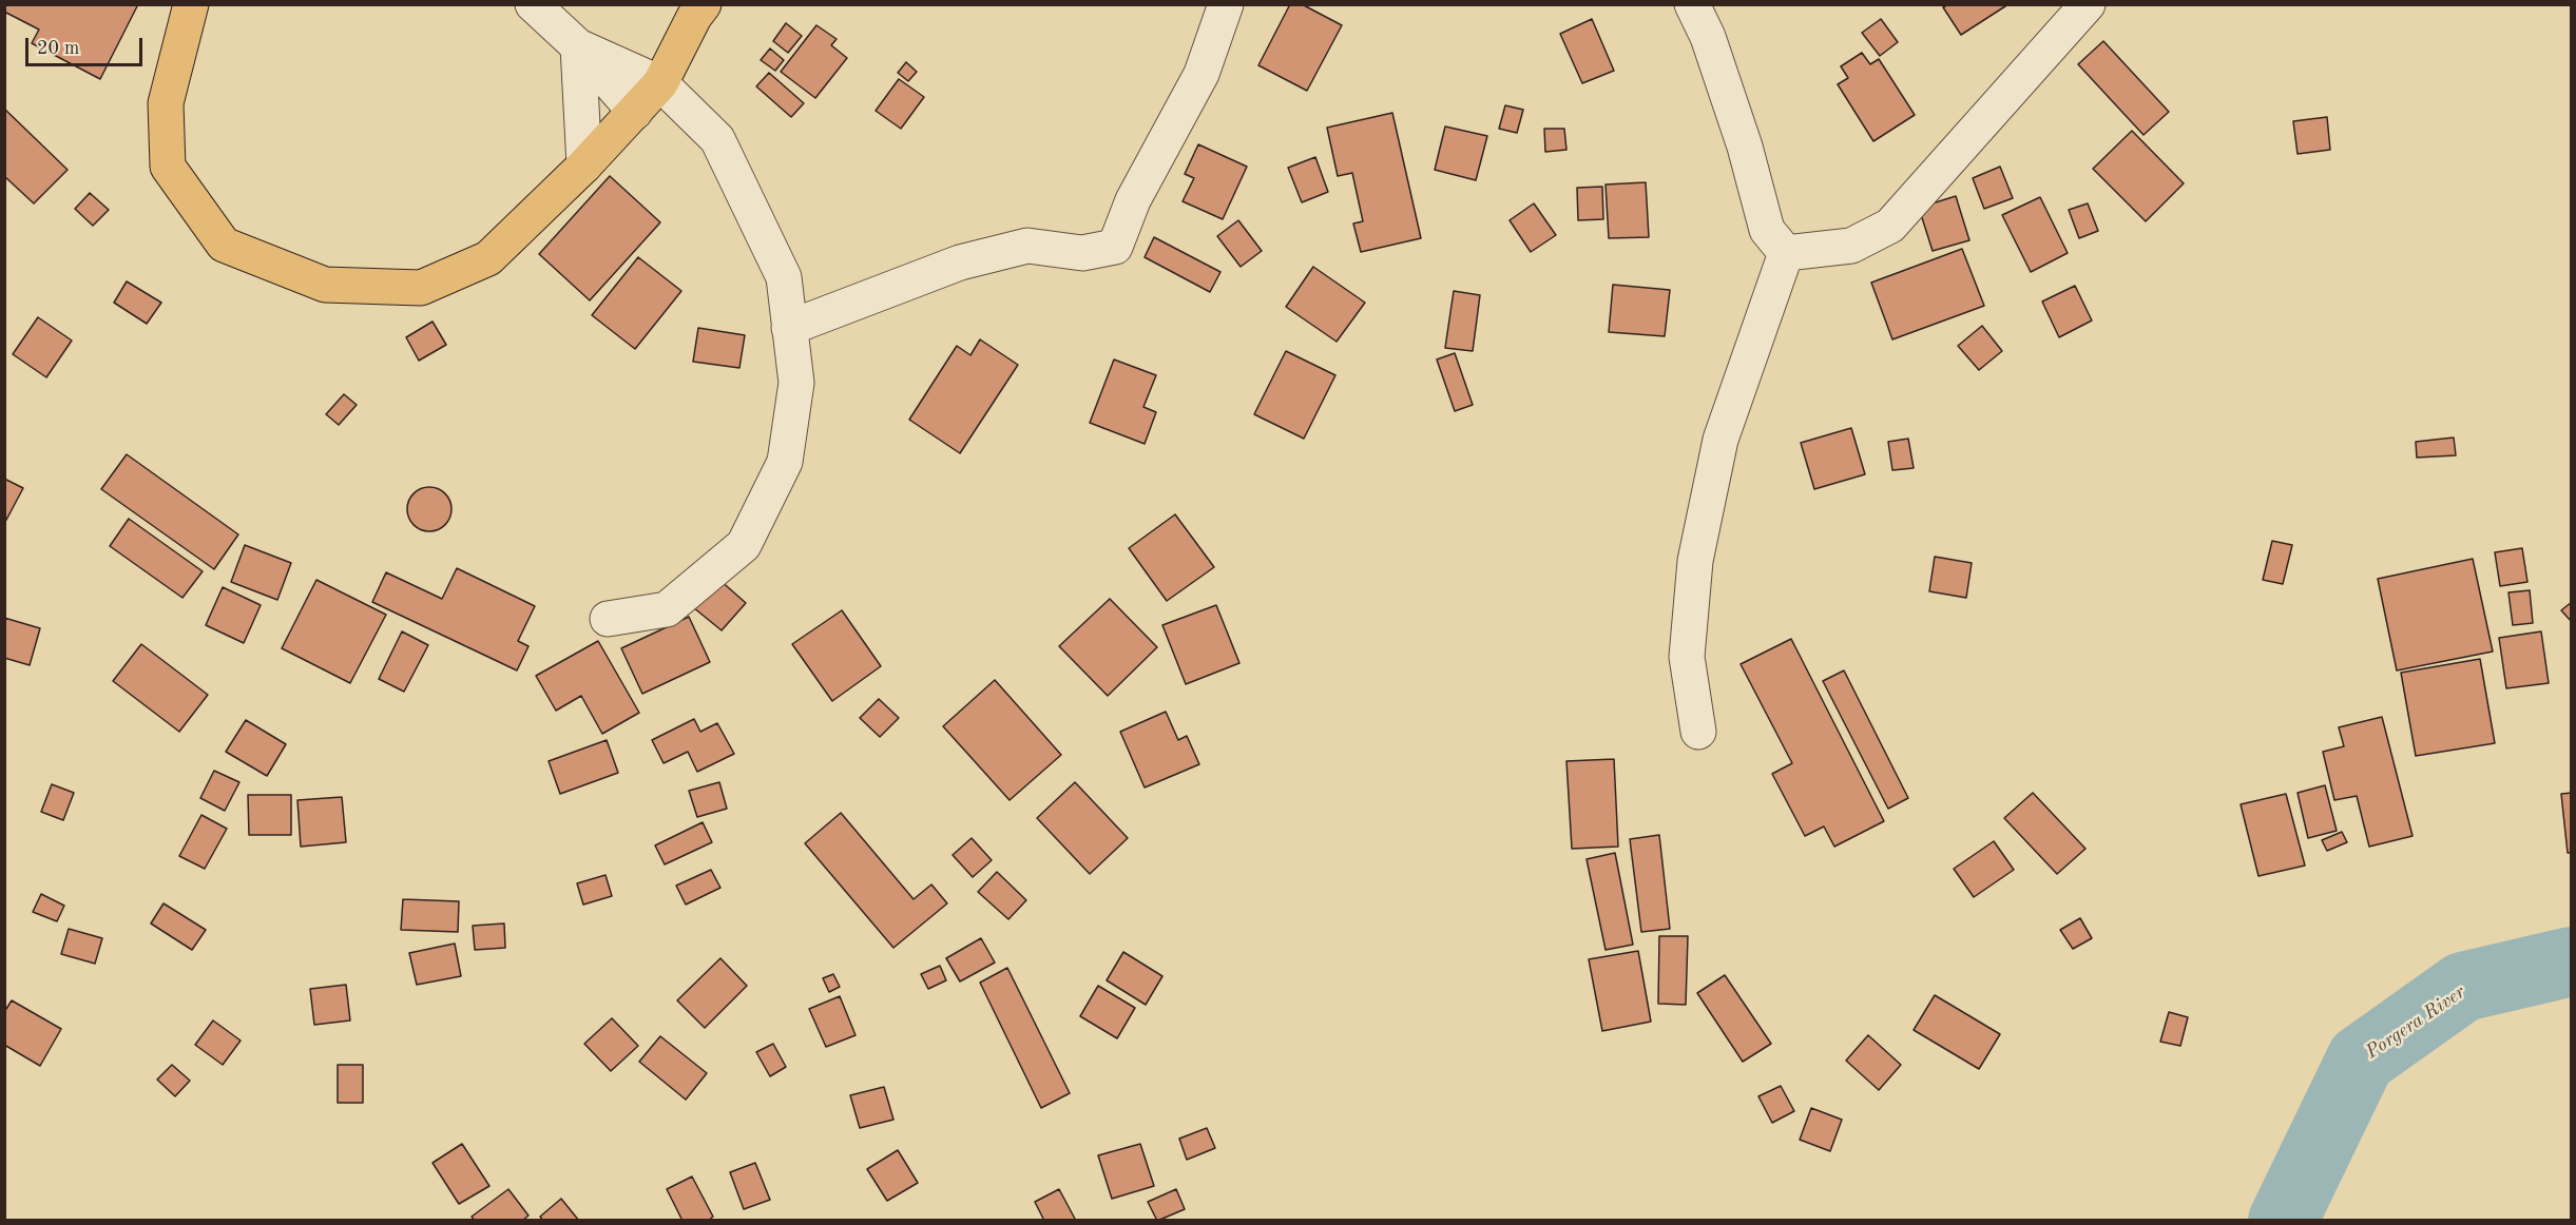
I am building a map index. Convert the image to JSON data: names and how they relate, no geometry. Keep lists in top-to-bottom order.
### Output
{
  "water": ["Porgera River"],
  "scale_bar": "20 m"
}
